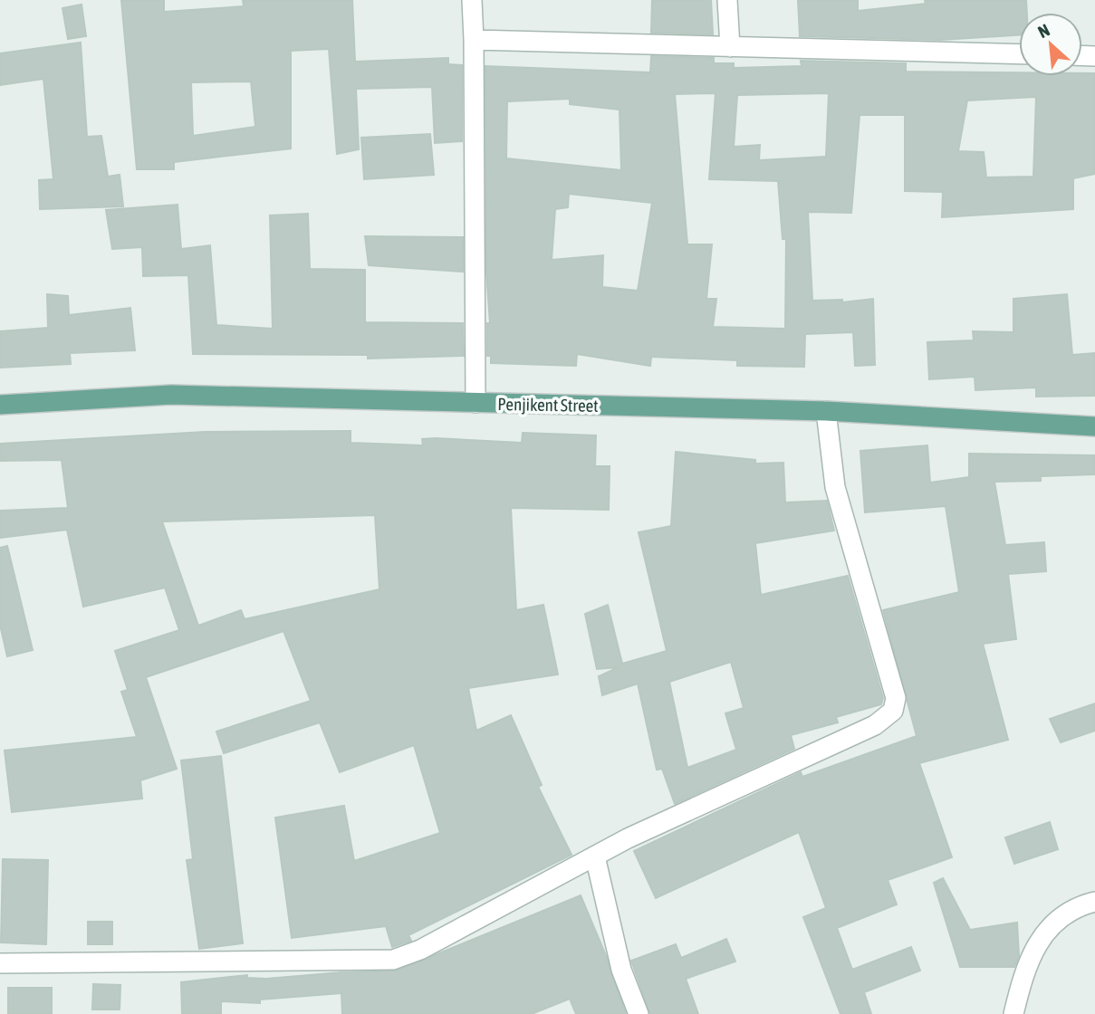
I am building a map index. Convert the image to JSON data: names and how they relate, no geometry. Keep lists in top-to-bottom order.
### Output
{
  "streets": {
    "main road": ["Penjikent Street"]
  },
  "north": "top left"
}
